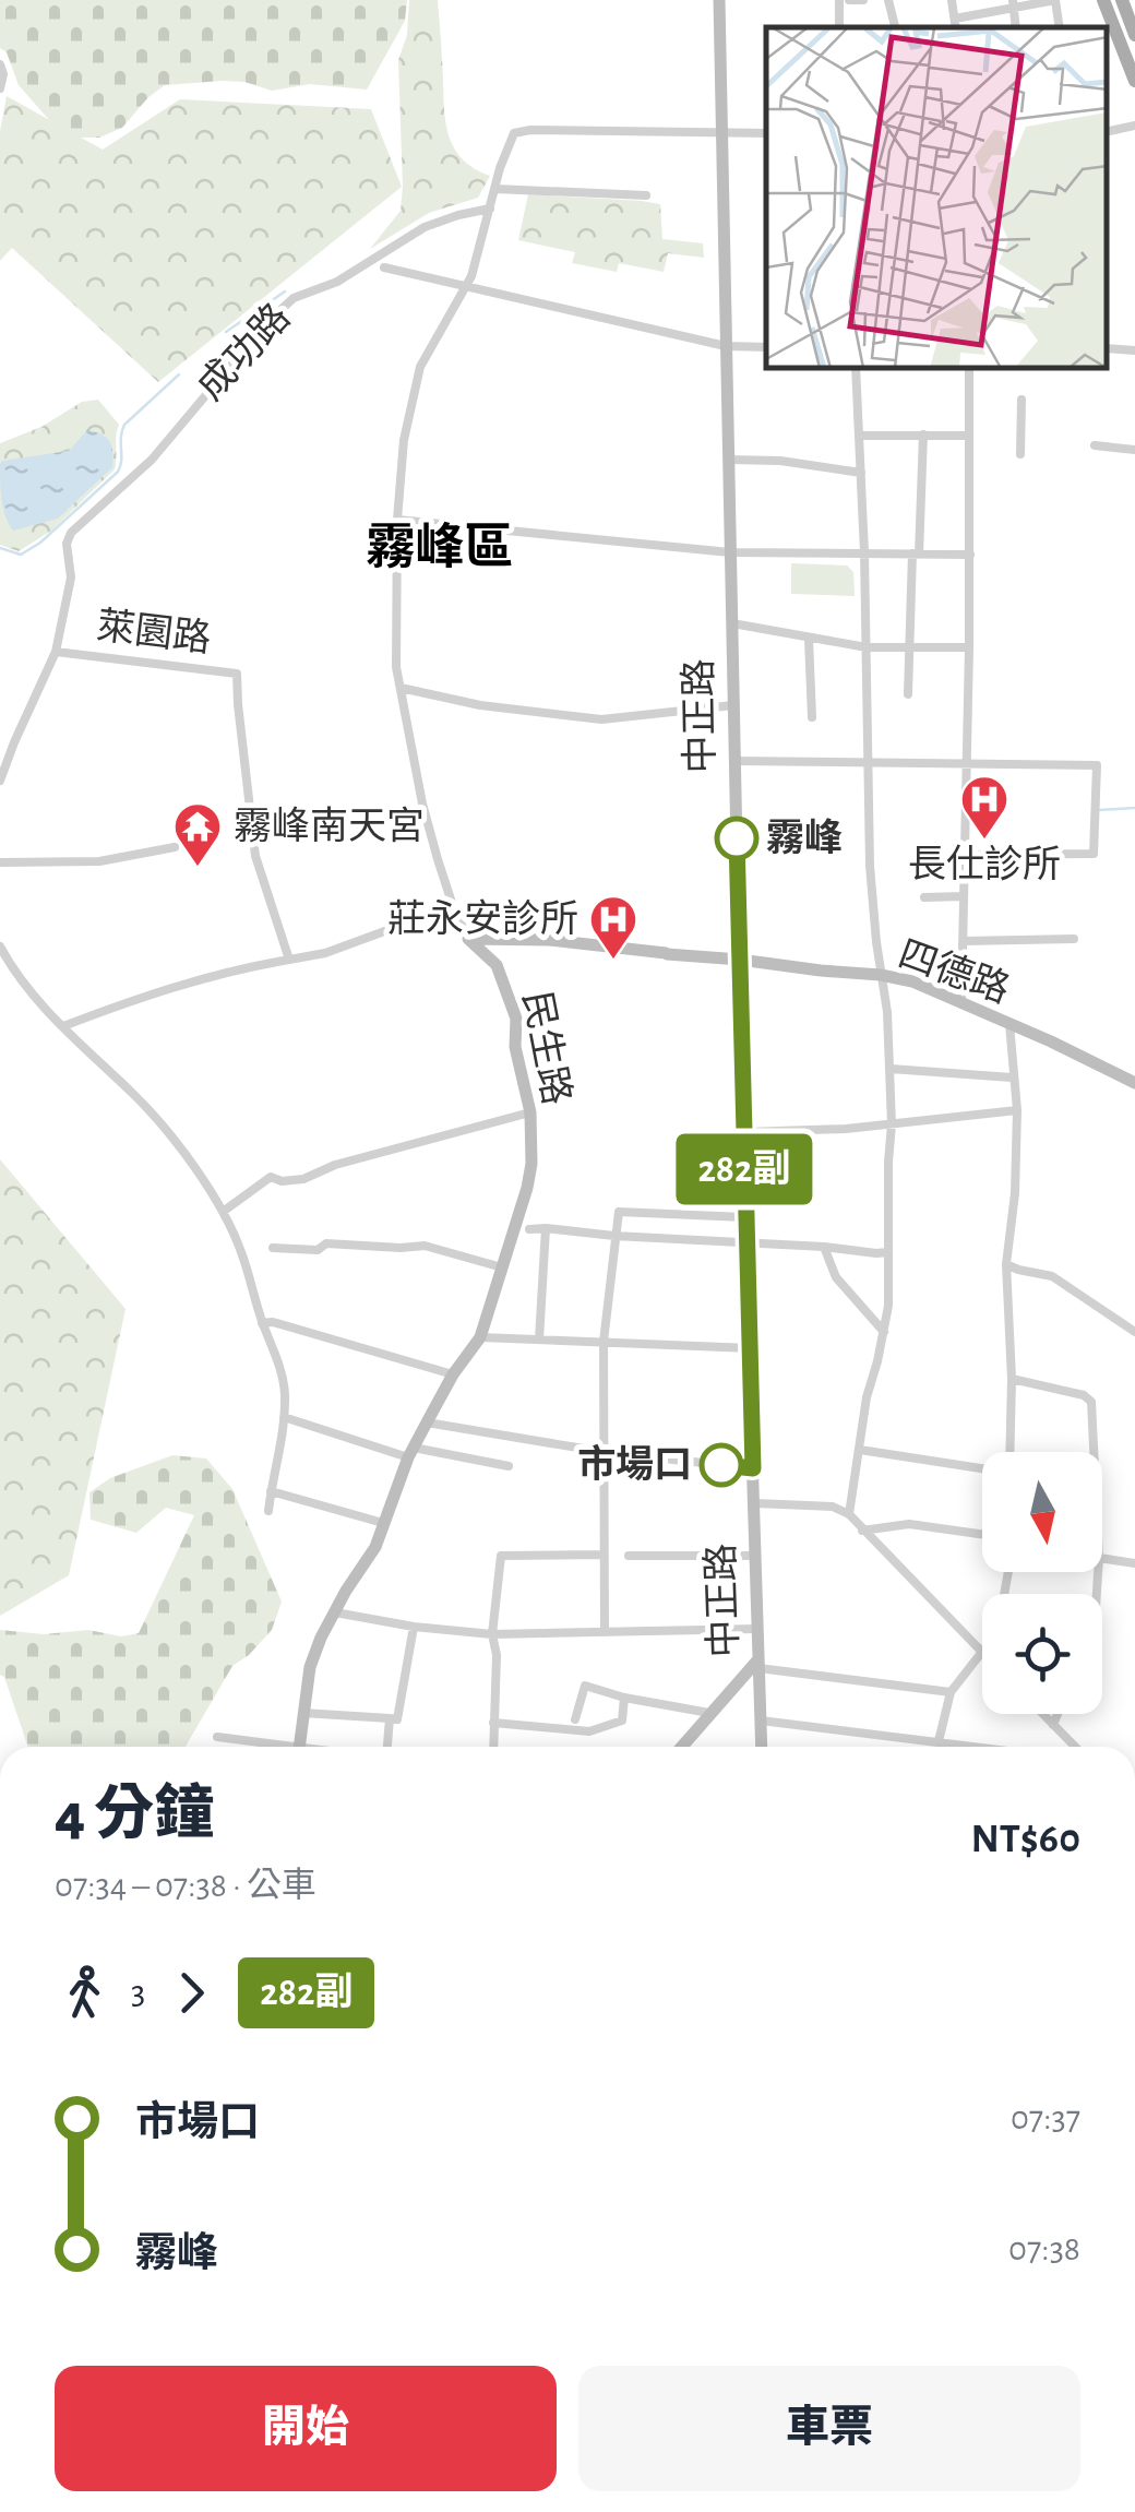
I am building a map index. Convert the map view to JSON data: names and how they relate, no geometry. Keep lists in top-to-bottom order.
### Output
{
  "streets": {
    "street": [
      "成功路",
      "萊園路",
      "中正路",
      "四德路",
      "民生路"
    ]
  },
  "crossings": [
    ["成功路", "萊園路"],
    ["成功路", "民生路"],
    ["中正路", "四德路"]
  ],
  "districts": ["霧峰區"],
  "places": {
    "other": ["霧峰", "市場口"],
    "hospital": ["長仕診所", "莊永安診所"],
    "temple": ["霧峰南天宮"]
  },
  "lines": ["bus line 282副"],
  "north": "bottom",
  "page": {
    "on_map": "282副",
    "heading": ["4 分鐘", "07:34 – 07:38 · 公車", "NT$60"],
    "legs": ["3", "282副"],
    "list": [
      {
        "name": "市場口",
        "value": "07:37"
      },
      {
        "name": "霧峰",
        "value": "07:38"
      }
    ],
    "buttons": ["開始", "車票"]
  }
}
